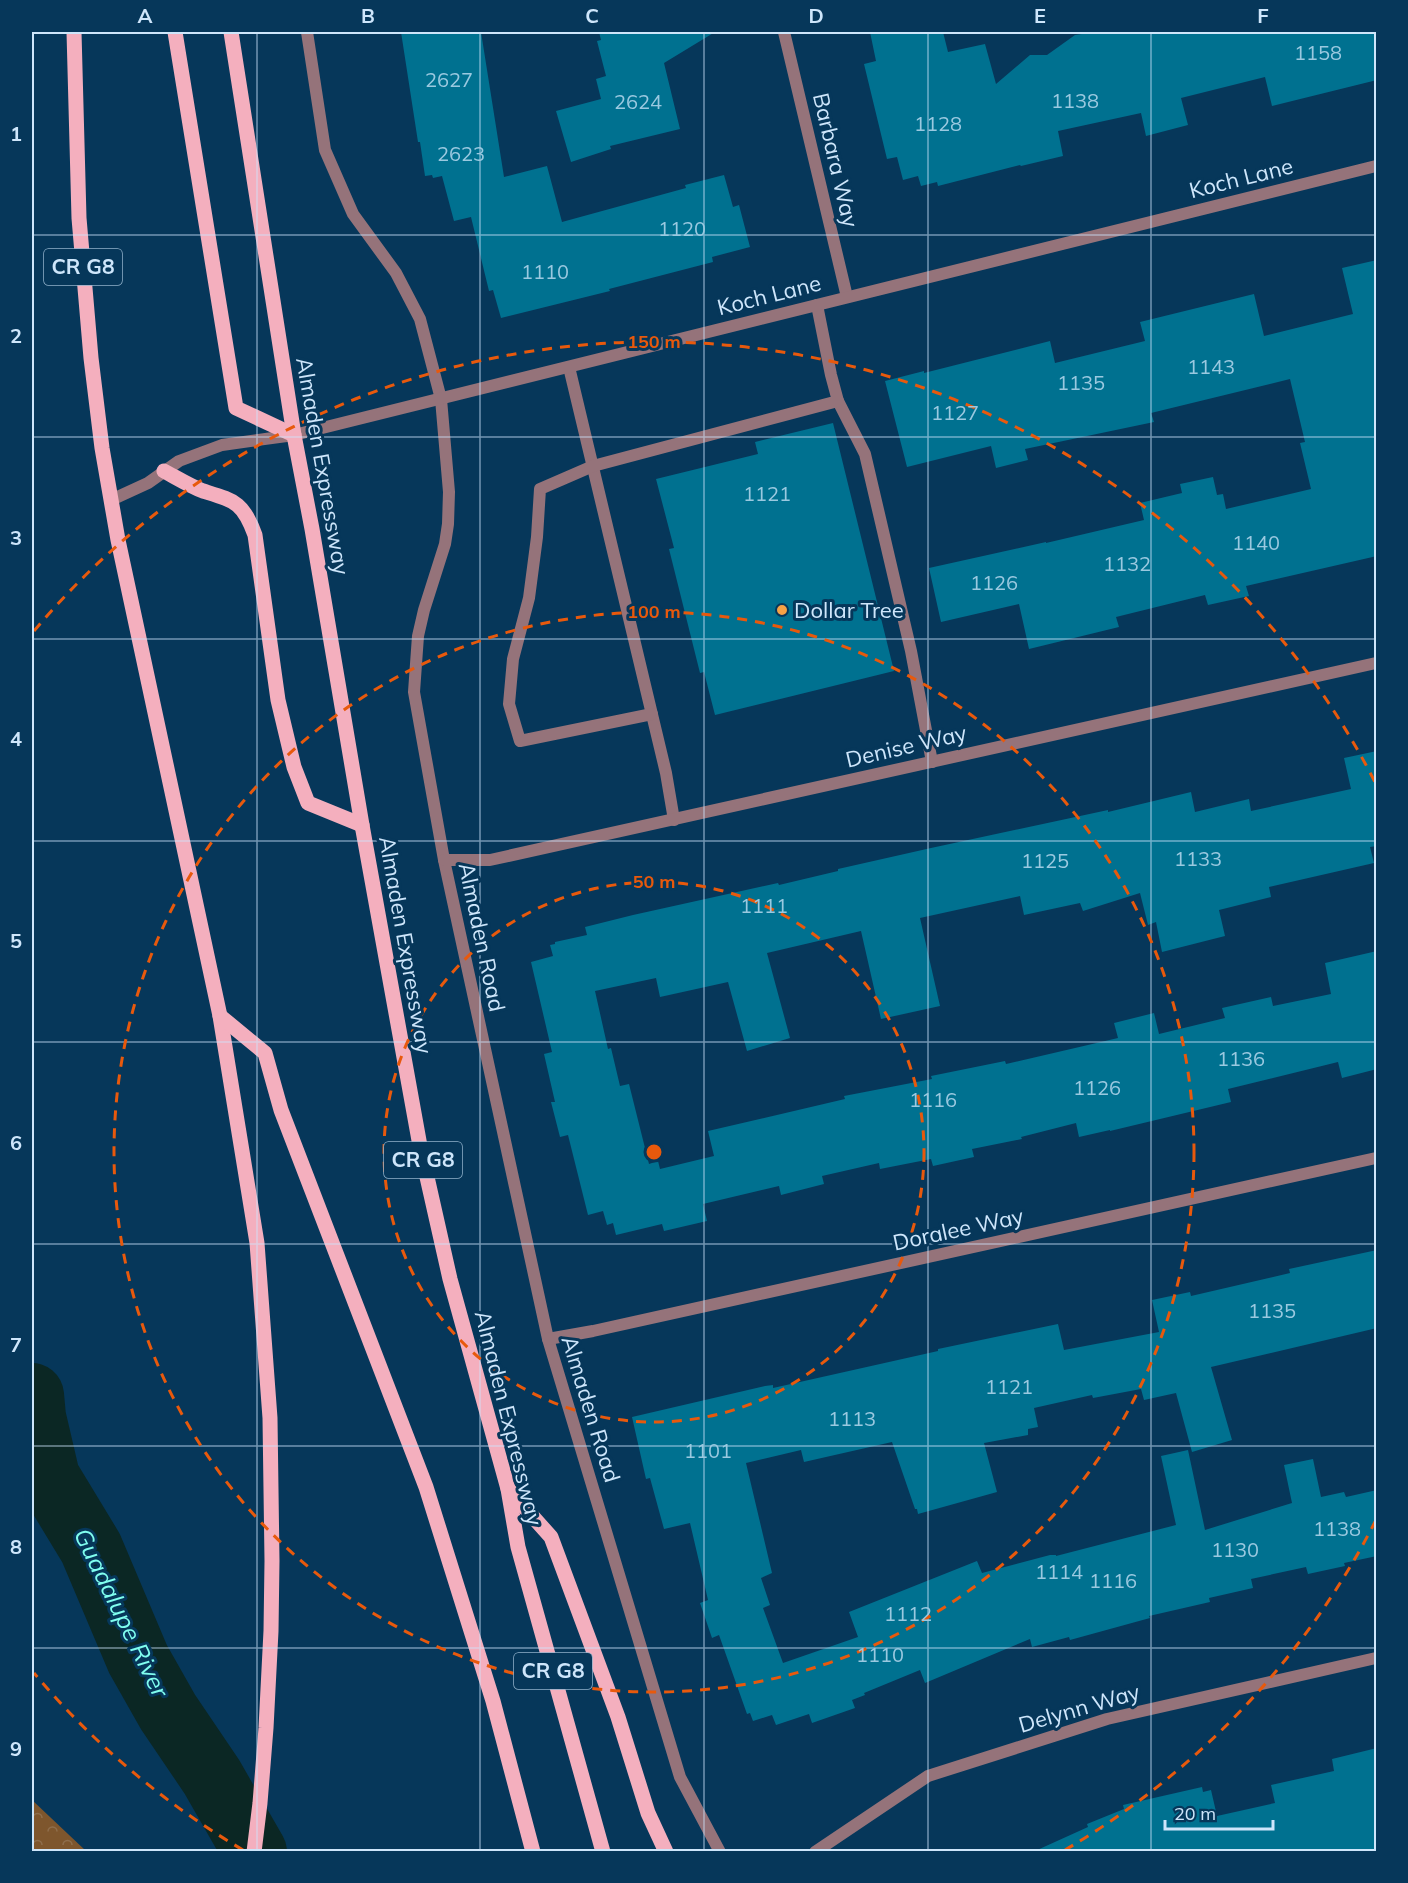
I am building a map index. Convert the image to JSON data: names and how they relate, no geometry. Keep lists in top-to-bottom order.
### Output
{
  "streets": {
    "main road": ["CR G8", "Almaden Expressway"],
    "street": [
      "Barbara Way",
      "Koch Lane",
      "Denise Way",
      "Almaden Road",
      "Doralee Way",
      "Delynn Way"
    ]
  },
  "crossings": [
    ["Barbara Way", "Koch Lane"],
    ["Koch Lane", "CR G8"],
    ["Koch Lane", "Almaden Expressway"],
    ["Koch Lane", "Almaden Road"],
    ["Denise Way", "Almaden Road"],
    ["Almaden Road", "Doralee Way"]
  ],
  "water": ["Guadalupe River"],
  "places": ["Dollar Tree"],
  "house_numbers": [
    "1158",
    "2627",
    "1138",
    "2624",
    "1128",
    "2623",
    "1120",
    "1110",
    "1143",
    "1135",
    "1127",
    "1121",
    "1140",
    "1132",
    "1126",
    "1133",
    "1125",
    "1111",
    "1136",
    "1126",
    "1116",
    "1135",
    "1121",
    "1113",
    "1101",
    "1138",
    "1130",
    "1114",
    "1116",
    "1112",
    "1110"
  ],
  "scale_bar": "20 m",
  "grid": {
    "columns": [
      "A",
      "B",
      "C",
      "D",
      "E",
      "F"
    ],
    "rows": [
      "1",
      "2",
      "3",
      "4",
      "5",
      "6",
      "7",
      "8",
      "9"
    ]
  },
  "rings": ["150 m", "100 m", "50 m"]
}
